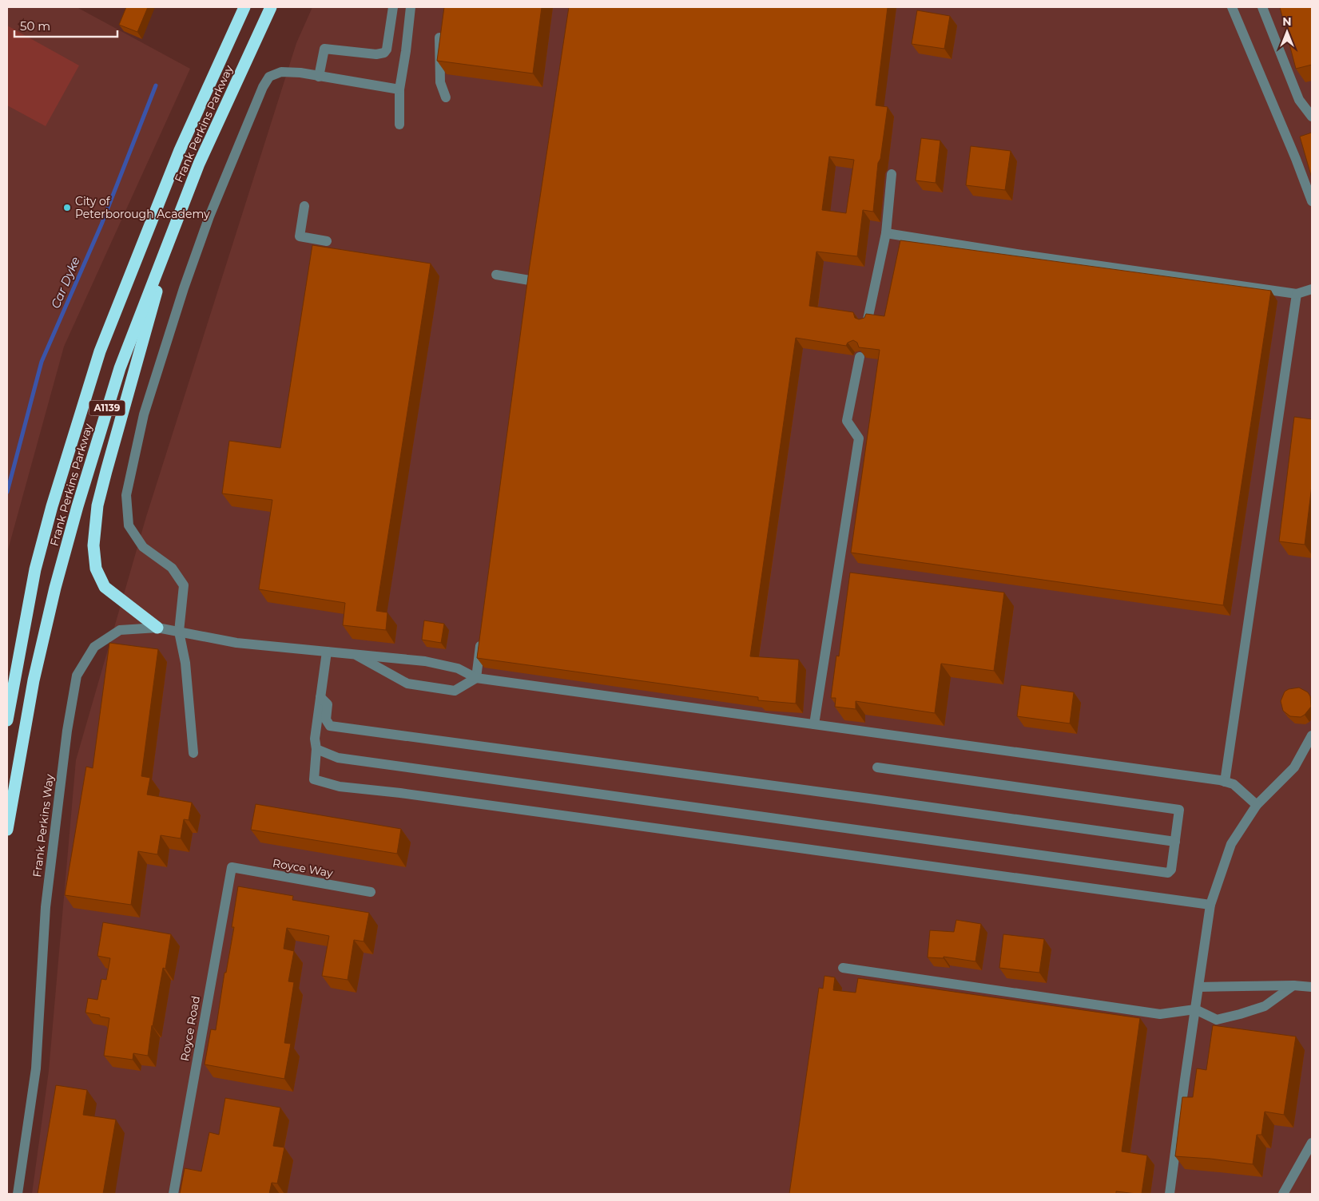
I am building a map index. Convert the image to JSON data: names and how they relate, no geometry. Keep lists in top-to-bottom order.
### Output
{
  "streets": {
    "highway": ["Frank Perkins Parkway", "A1139"],
    "street": ["Frank Perkins Way", "Royce Way", "Royce Road"]
  },
  "crossings": [
    ["Royce Way", "Royce Road"]
  ],
  "water": ["Car Dyke"],
  "places": ["City of Peterborough Academy"],
  "scale_bar": "50 m",
  "north": "top"
}
